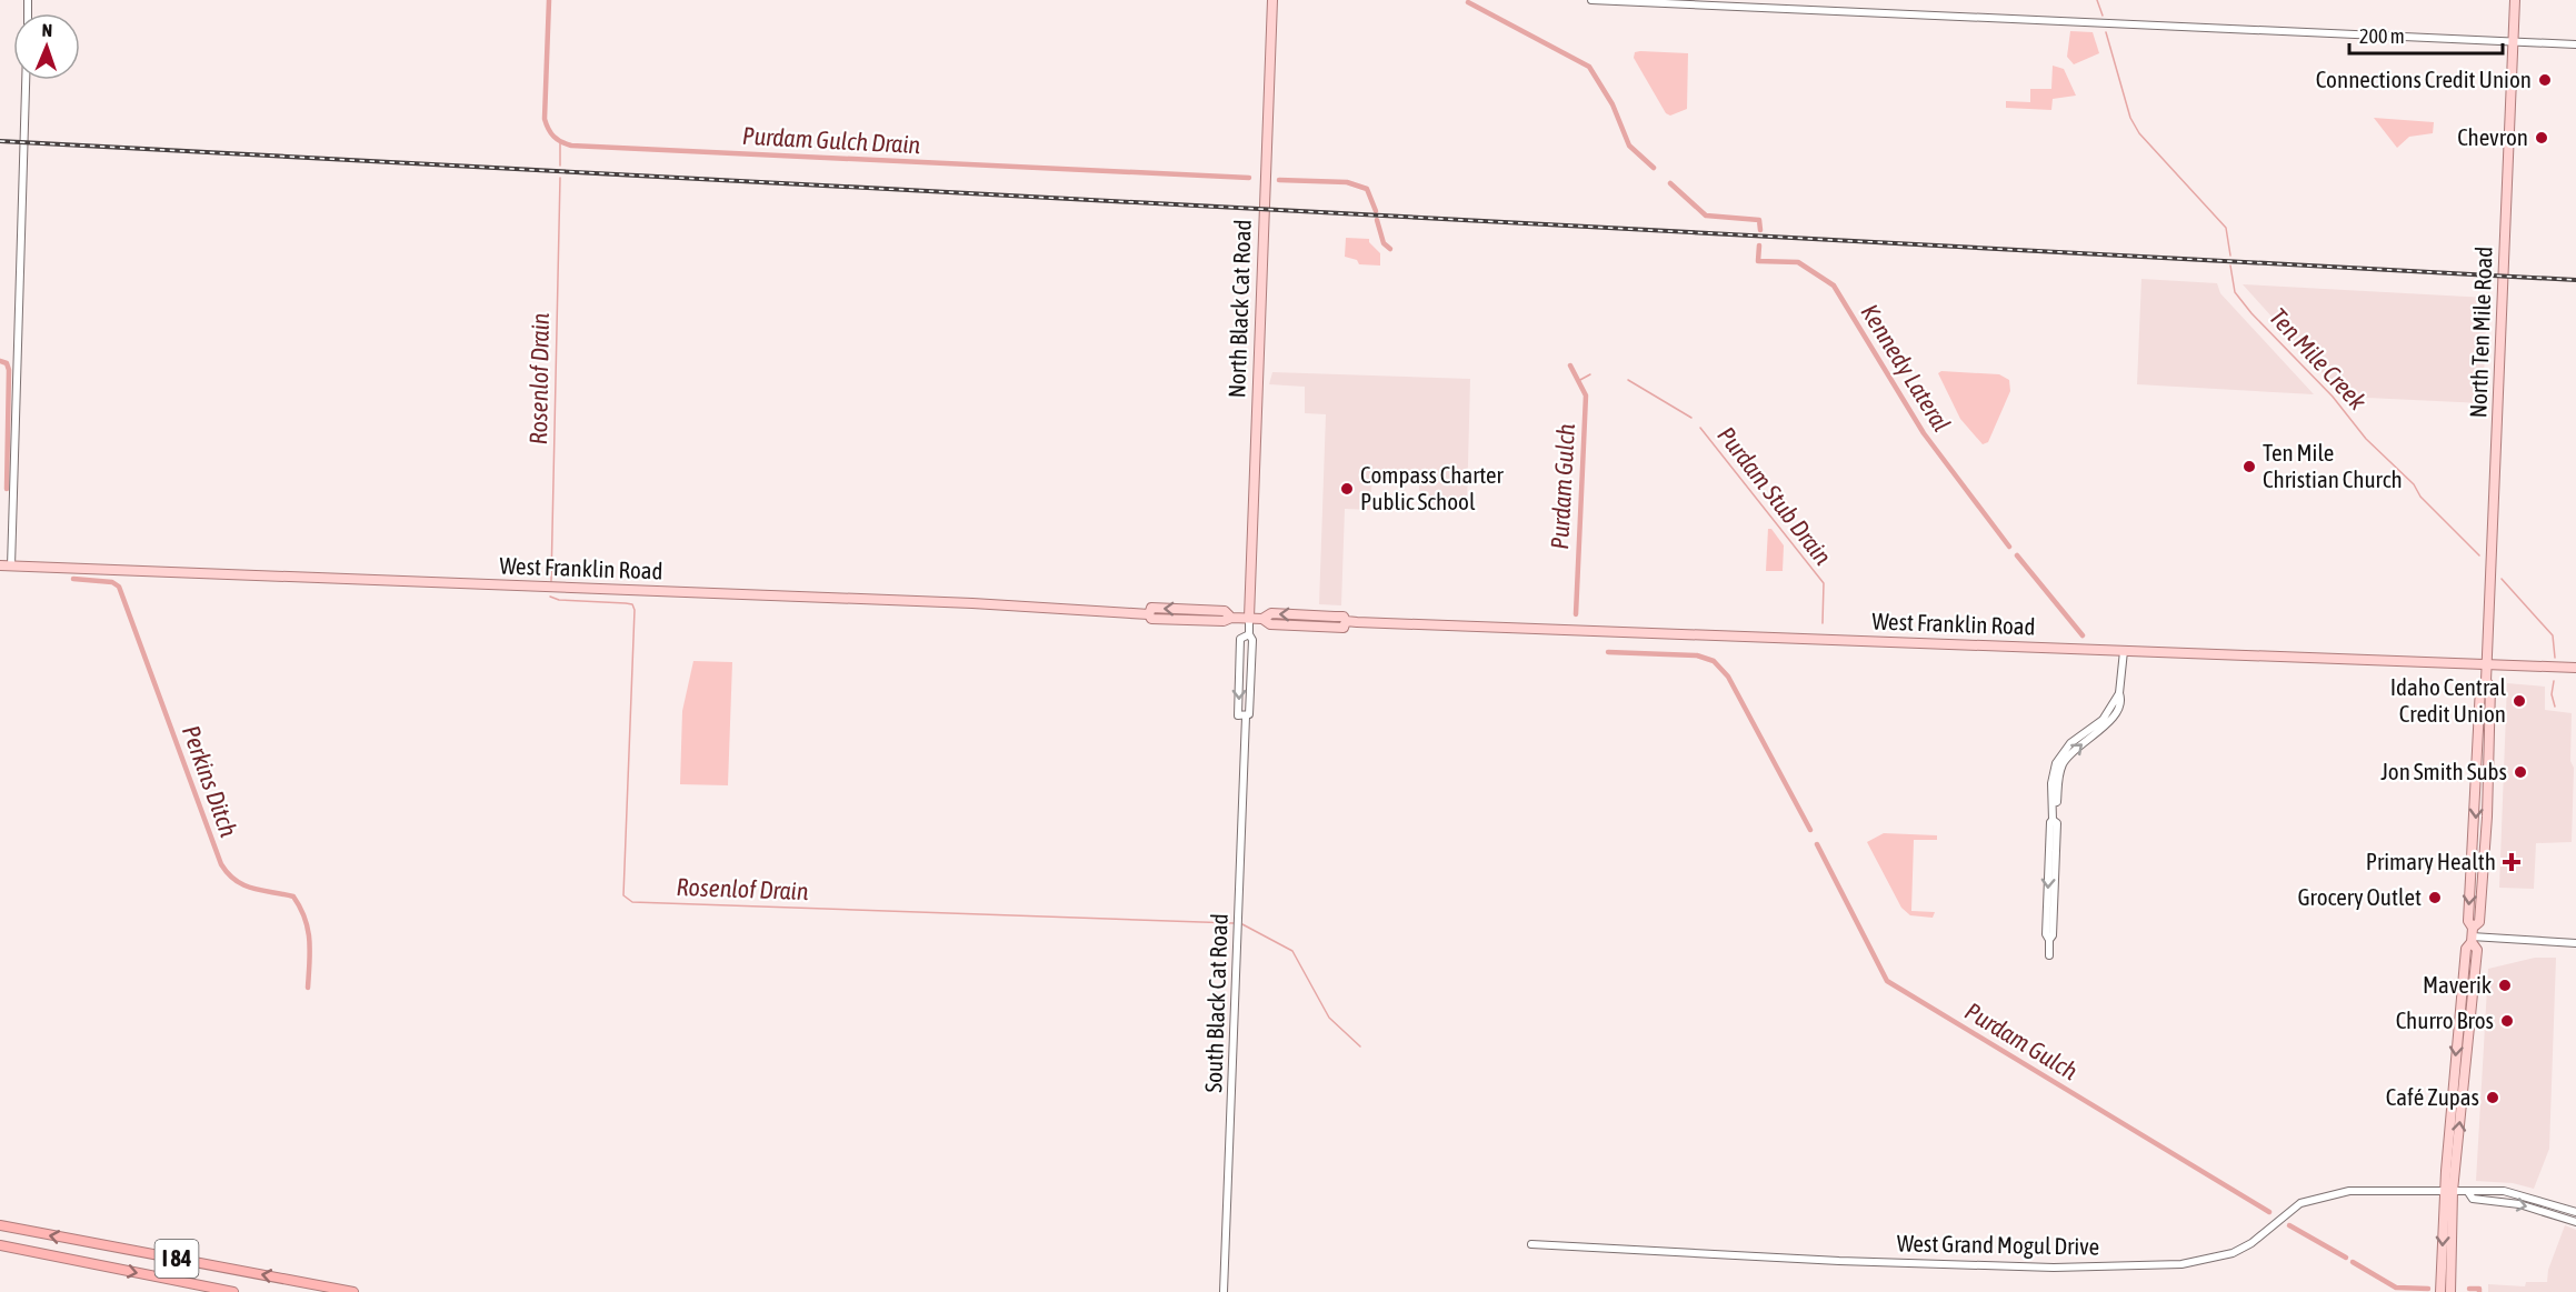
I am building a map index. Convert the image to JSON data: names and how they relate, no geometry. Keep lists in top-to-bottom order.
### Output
{
  "streets": {
    "highway": ["I 84"],
    "main road": ["North Black Cat Road", "North Ten Mile Road", "West Franklin Road"],
    "street": ["South Black Cat Road", "West Grand Mogul Drive"]
  },
  "crossings": [
    ["North Black Cat Road", "West Franklin Road"],
    ["North Black Cat Road", "South Black Cat Road"],
    ["North Ten Mile Road", "West Franklin Road"],
    ["North Ten Mile Road", "West Grand Mogul Drive"],
    ["West Franklin Road", "South Black Cat Road"]
  ],
  "water": [
    "Purdam Gulch Drain",
    "Ten Mile Creek",
    "Kennedy Lateral",
    "Rosenlof Drain",
    "Purdam Gulch",
    "Purdam Stub Drain",
    "Perkins Ditch"
  ],
  "places": {
    "other": [
      "Connections Credit Union",
      "Chevron",
      "Ten Mile Christian Church",
      "Compass Charter Public School",
      "Idaho Central Credit Union",
      "Jon Smith Subs",
      "Grocery Outlet",
      "Maverik",
      "Churro Bros",
      "Café Zupas"
    ],
    "health": ["Primary Health"]
  },
  "scale_bar": "200 m",
  "north": "top"
}
